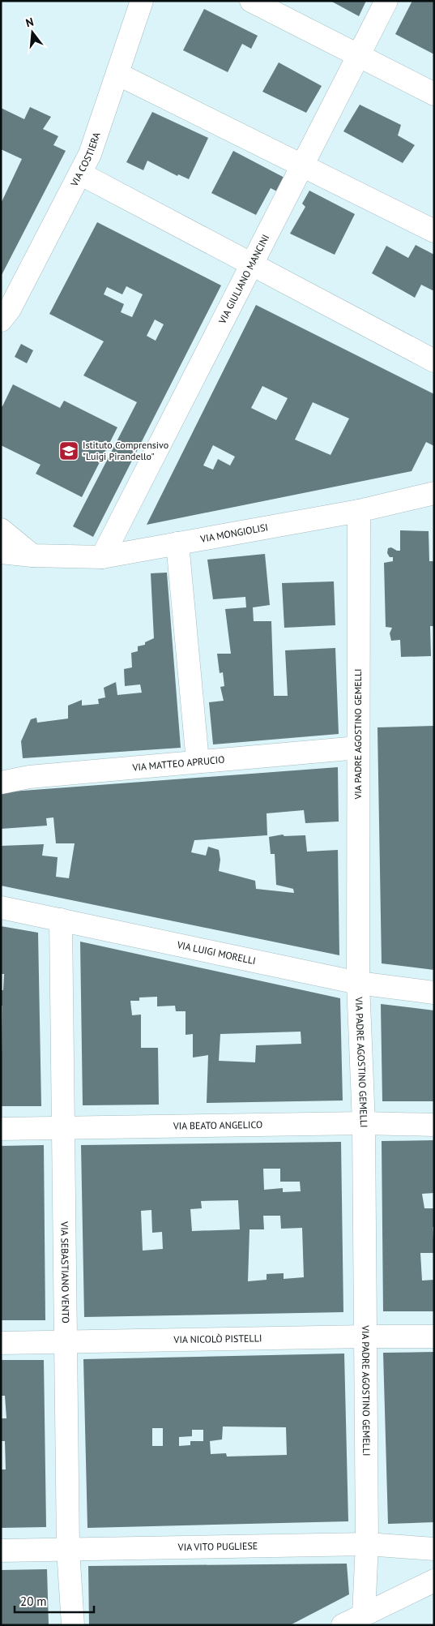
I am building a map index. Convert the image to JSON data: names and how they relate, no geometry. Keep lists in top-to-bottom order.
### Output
{
  "streets": {
    "street": [
      "VIA COSTIERA",
      "VIA GIULIANO MANCINI",
      "VIA MONGIOLISI",
      "VIA PADRE AGOSTINO GEMELLI",
      "VIA MATTEO APRUCIO",
      "VIA LUIGI MORELLI",
      "VIA BEATO ANGELICO",
      "VIA SEBASTIANO VENTO",
      "VIA NICOLÒ PISTELLI",
      "VIA VITO PUGLIESE"
    ]
  },
  "crossings": [
    ["VIA GIULIANO MANCINI", "VIA MONGIOLISI"],
    ["VIA MONGIOLISI", "VIA PADRE AGOSTINO GEMELLI"],
    ["VIA PADRE AGOSTINO GEMELLI", "VIA MATTEO APRUCIO"],
    ["VIA PADRE AGOSTINO GEMELLI", "VIA LUIGI MORELLI"],
    ["VIA PADRE AGOSTINO GEMELLI", "VIA BEATO ANGELICO"],
    ["VIA PADRE AGOSTINO GEMELLI", "VIA NICOLÒ PISTELLI"],
    ["VIA PADRE AGOSTINO GEMELLI", "VIA VITO PUGLIESE"],
    ["VIA LUIGI MORELLI", "VIA SEBASTIANO VENTO"],
    ["VIA BEATO ANGELICO", "VIA SEBASTIANO VENTO"],
    ["VIA SEBASTIANO VENTO", "VIA NICOLÒ PISTELLI"],
    ["VIA SEBASTIANO VENTO", "VIA VITO PUGLIESE"]
  ],
  "places": {
    "school or university": ["Istituto Comprensivo \"Luigi Pirandello\""]
  },
  "scale_bar": "20 m",
  "north": "top"
}
